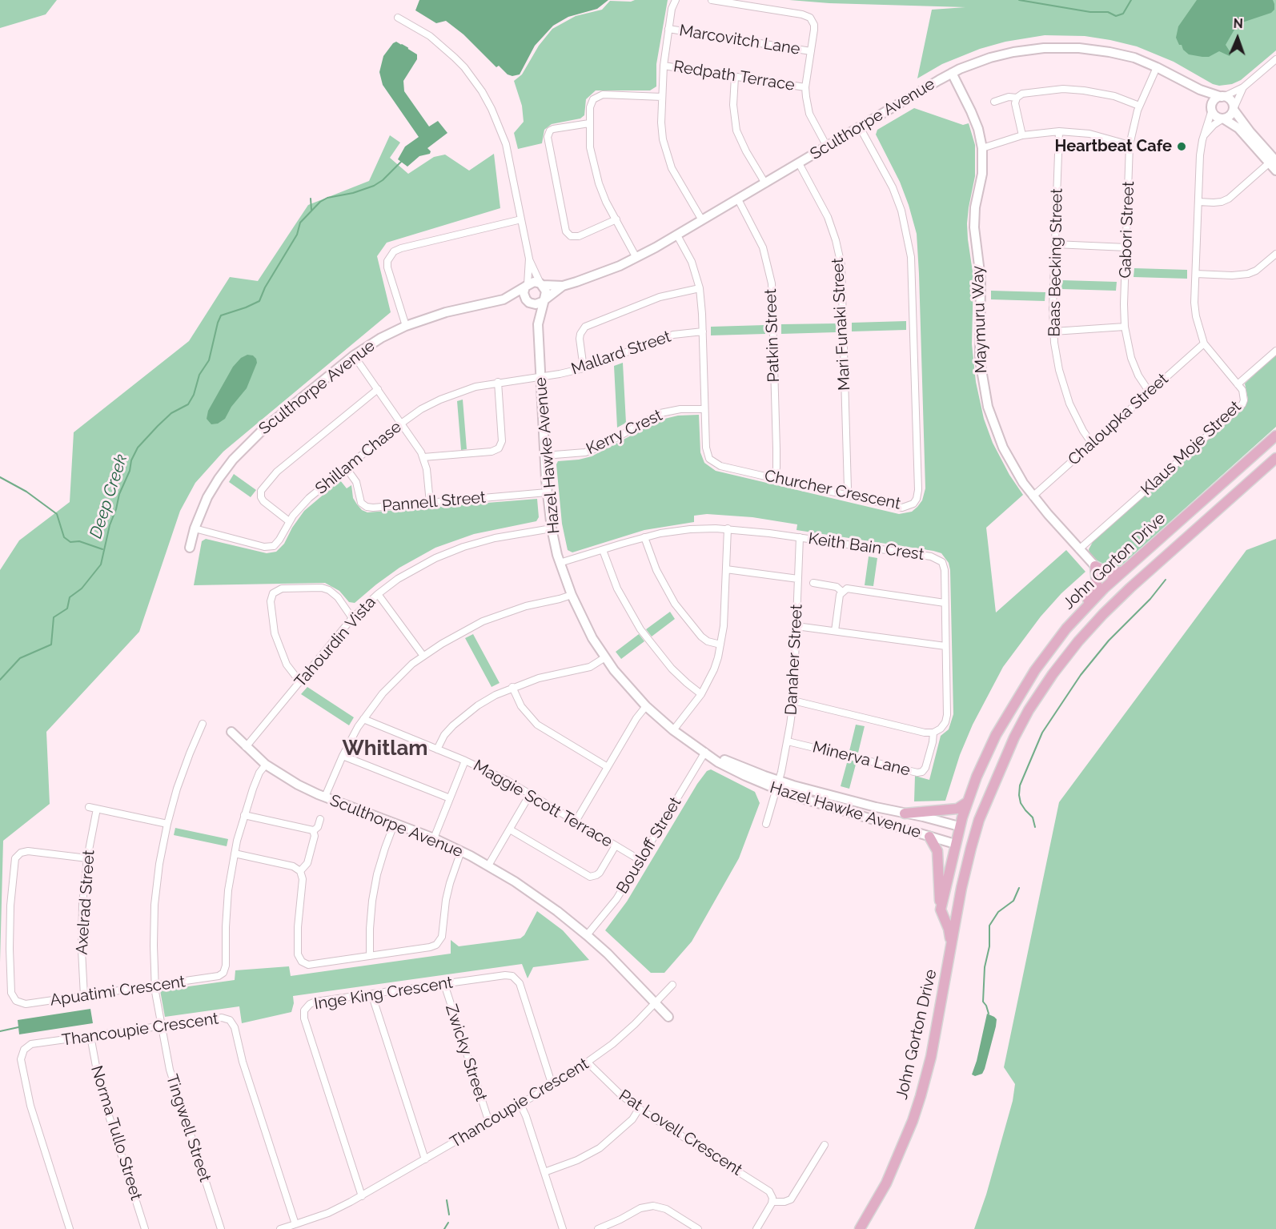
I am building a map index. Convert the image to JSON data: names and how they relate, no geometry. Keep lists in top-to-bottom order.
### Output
{
  "streets": {
    "main road": ["John Gorton Drive"],
    "street": [
      "Marcovitch Lane",
      "Redpath Terrace",
      "Sculthorpe Avenue",
      "Gabori Street",
      "Baas Becking Street",
      "Maymuru Way",
      "Mari Funaki Street",
      "Patkin Street",
      "Mallard Street",
      "Chaloupka Street",
      "Kerry Crest",
      "Klaus Moje Street",
      "Hazel Hawke Avenue",
      "Shillam Chase",
      "Churcher Crescent",
      "Pannell Street",
      "Keith Bain Crest",
      "Tahourdin Vista",
      "Danaher Street",
      "Minerva Lane",
      "Maggie Scott Terrace",
      "Bousloff Street",
      "Axelrad Street",
      "Apuatimi Crescent",
      "Inge King Crescent",
      "Thancoupie Crescent",
      "Zwicky Street",
      "Tingwell Street",
      "Norma Tullo Street",
      "Pat Lovell Crescent"
    ]
  },
  "crossings": [
    ["Sculthorpe Avenue", "Gabori Street"],
    ["Sculthorpe Avenue", "Maymuru Way"],
    ["Sculthorpe Avenue", "Mari Funaki Street"],
    ["Sculthorpe Avenue", "Patkin Street"],
    ["Sculthorpe Avenue", "Klaus Moje Street"],
    ["Sculthorpe Avenue", "Hazel Hawke Avenue"],
    ["Sculthorpe Avenue", "Shillam Chase"],
    ["Sculthorpe Avenue", "Churcher Crescent"],
    ["Sculthorpe Avenue", "Tahourdin Vista"],
    ["Sculthorpe Avenue", "Bousloff Street"],
    ["Sculthorpe Avenue", "Apuatimi Crescent"],
    ["Sculthorpe Avenue", "Thancoupie Crescent"],
    ["Gabori Street", "Chaloupka Street"],
    ["Baas Becking Street", "Chaloupka Street"],
    ["Maymuru Way", "Chaloupka Street"],
    ["Maymuru Way", "Klaus Moje Street"],
    ["Mari Funaki Street", "Churcher Crescent"],
    ["Patkin Street", "Churcher Crescent"],
    ["Mallard Street", "Hazel Hawke Avenue"],
    ["Mallard Street", "Shillam Chase"],
    ["Mallard Street", "Churcher Crescent"],
    ["Chaloupka Street", "Klaus Moje Street"],
    ["Kerry Crest", "Hazel Hawke Avenue"],
    ["Kerry Crest", "Churcher Crescent"],
    ["Hazel Hawke Avenue", "Shillam Chase"],
    ["Hazel Hawke Avenue", "Pannell Street"],
    ["Hazel Hawke Avenue", "Keith Bain Crest"],
    ["Hazel Hawke Avenue", "John Gorton Drive"],
    ["Hazel Hawke Avenue", "Tahourdin Vista"],
    ["Hazel Hawke Avenue", "Danaher Street"],
    ["Hazel Hawke Avenue", "Bousloff Street"],
    ["Shillam Chase", "Pannell Street"],
    ["Keith Bain Crest", "Danaher Street"],
    ["Keith Bain Crest", "Minerva Lane"],
    ["Danaher Street", "Minerva Lane"],
    ["Maggie Scott Terrace", "Bousloff Street"],
    ["Axelrad Street", "Apuatimi Crescent"],
    ["Apuatimi Crescent", "Tingwell Street"],
    ["Inge King Crescent", "Thancoupie Crescent"],
    ["Inge King Crescent", "Zwicky Street"],
    ["Thancoupie Crescent", "Zwicky Street"],
    ["Thancoupie Crescent", "Tingwell Street"],
    ["Thancoupie Crescent", "Norma Tullo Street"],
    ["Thancoupie Crescent", "Pat Lovell Crescent"]
  ],
  "districts": ["Whitlam"],
  "water": ["Deep Creek"],
  "places": ["Heartbeat Cafe"],
  "north": "top"
}
